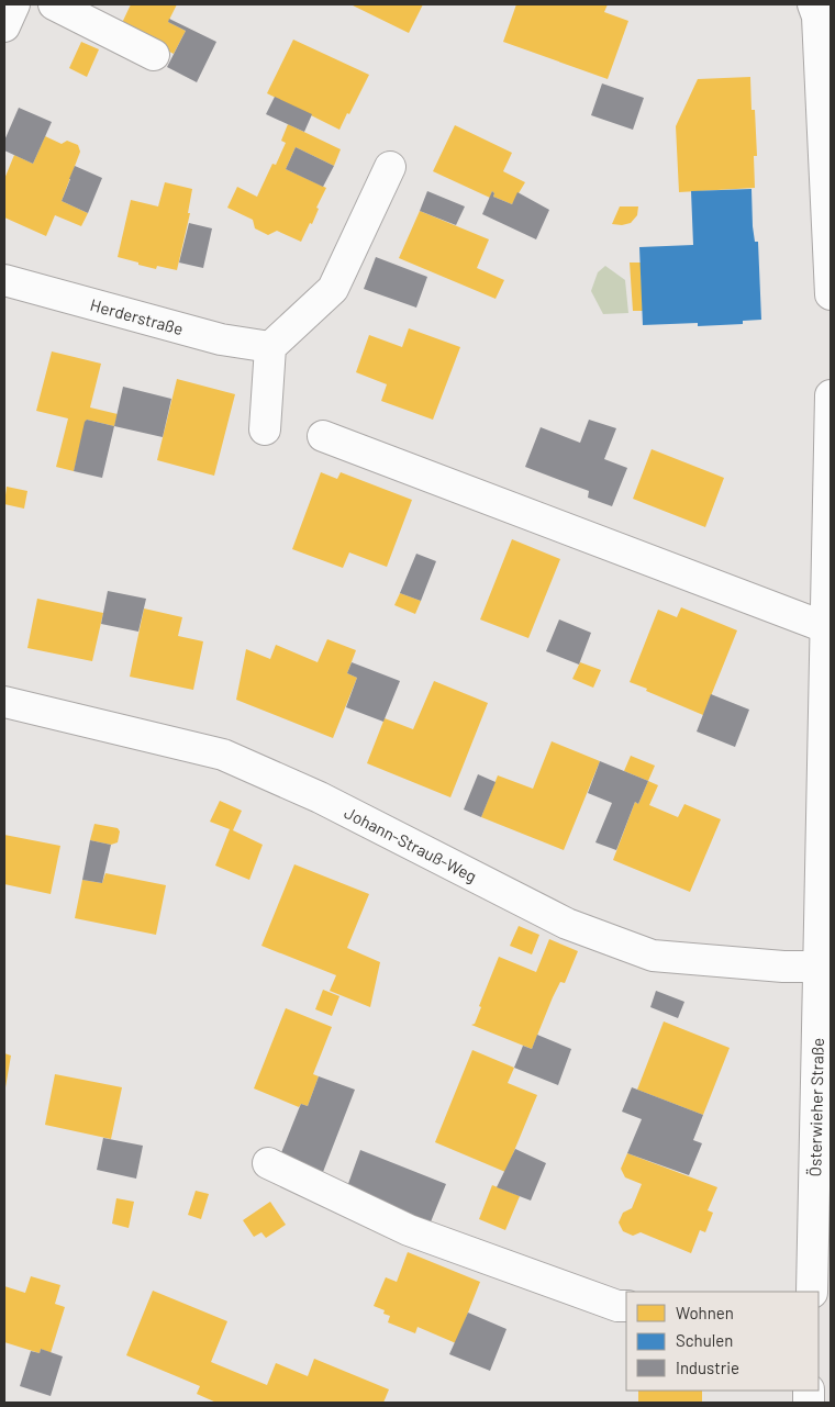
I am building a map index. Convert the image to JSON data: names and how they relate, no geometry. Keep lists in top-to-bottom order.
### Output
{
  "streets": {
    "street": ["Herderstraße", "Johann-Strauß-Weg", "Österwieher Straße"]
  },
  "crossings": [
    ["Johann-Strauß-Weg", "Österwieher Straße"]
  ],
  "legend": ["Wohnen", "Schulen", "Industrie"]
}
